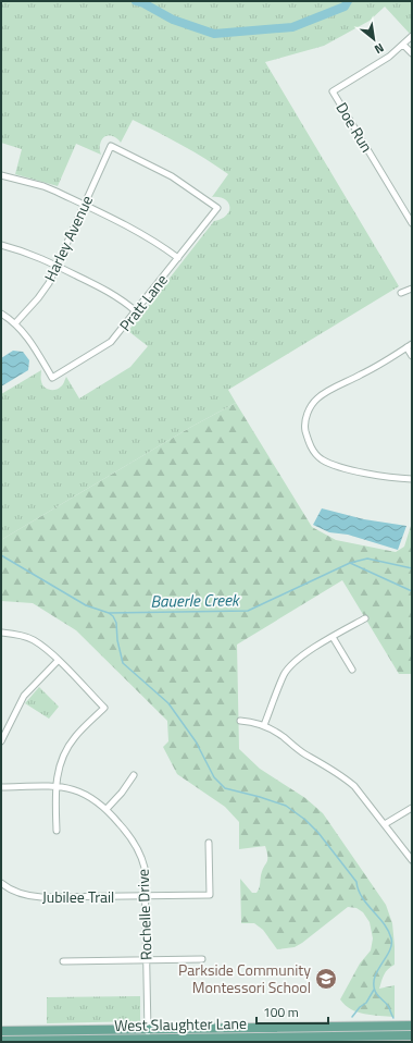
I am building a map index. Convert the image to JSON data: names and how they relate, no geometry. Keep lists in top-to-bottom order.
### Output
{
  "streets": {
    "main road": ["West Slaughter Lane"],
    "street": [
      "Doe Run",
      "Harley Avenue",
      "Pratt Lane",
      "Jubilee Trail",
      "Rochelle Drive"
    ]
  },
  "crossings": [
    ["Harley Avenue", "Pratt Lane"],
    ["Jubilee Trail", "Rochelle Drive"],
    ["Rochelle Drive", "West Slaughter Lane"]
  ],
  "water": ["Bauerle Creek"],
  "places": {
    "school or university": ["Parkside Community Montessori School"]
  },
  "scale_bar": "100 m",
  "north": "bottom right"
}
